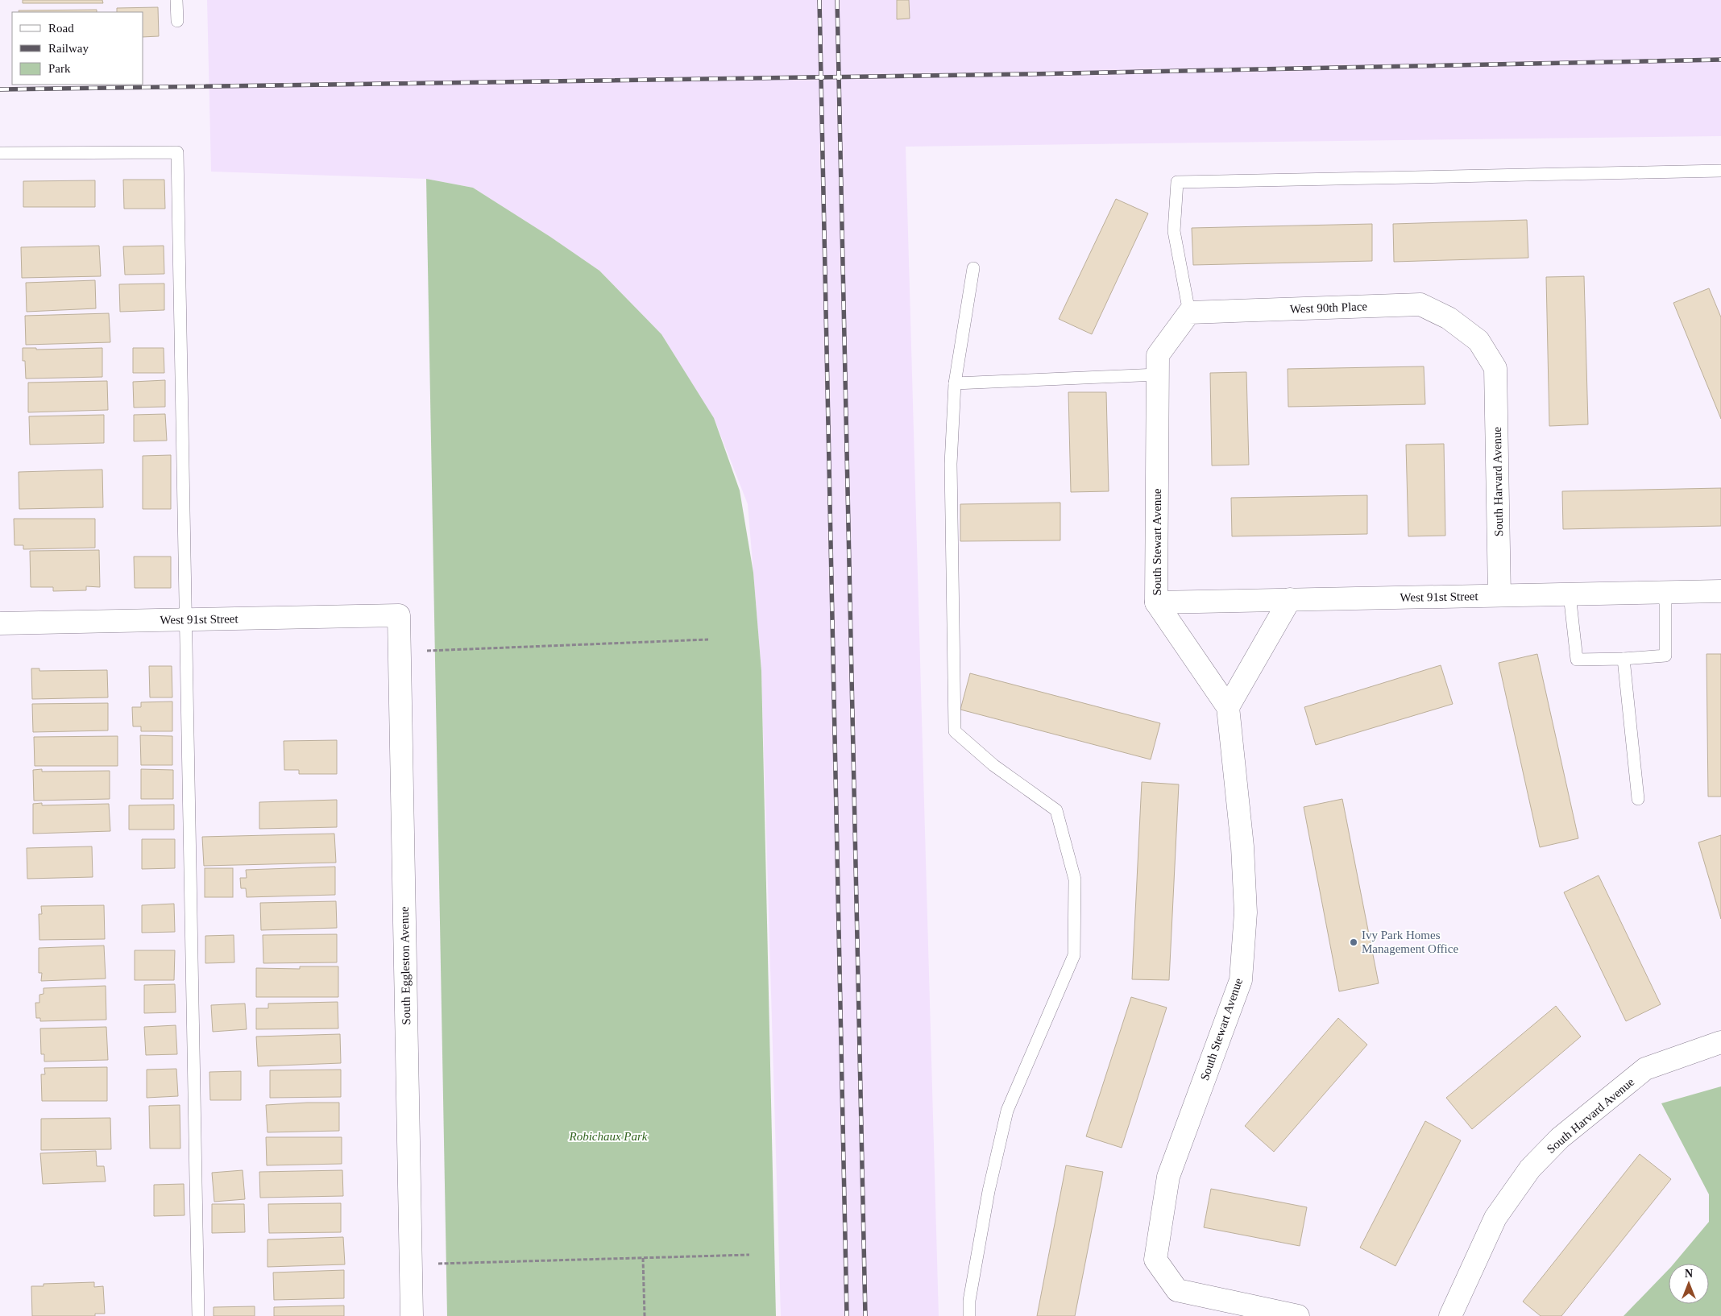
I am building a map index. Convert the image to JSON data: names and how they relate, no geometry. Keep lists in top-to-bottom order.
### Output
{
  "streets": {
    "street": [
      "West 90th Place",
      "South Harvard Avenue",
      "South Stewart Avenue",
      "West 91st Street",
      "South Eggleston Avenue"
    ]
  },
  "crossings": [
    ["West 90th Place", "South Harvard Avenue"],
    ["South Harvard Avenue", "West 91st Street"],
    ["South Stewart Avenue", "West 91st Street"],
    ["West 91st Street", "South Eggleston Avenue"]
  ],
  "parks": ["Robichaux Park"],
  "places": ["Ivy Park Homes Management Office"],
  "legend": ["Road", "Railway", "Park"],
  "north": "top"
}
